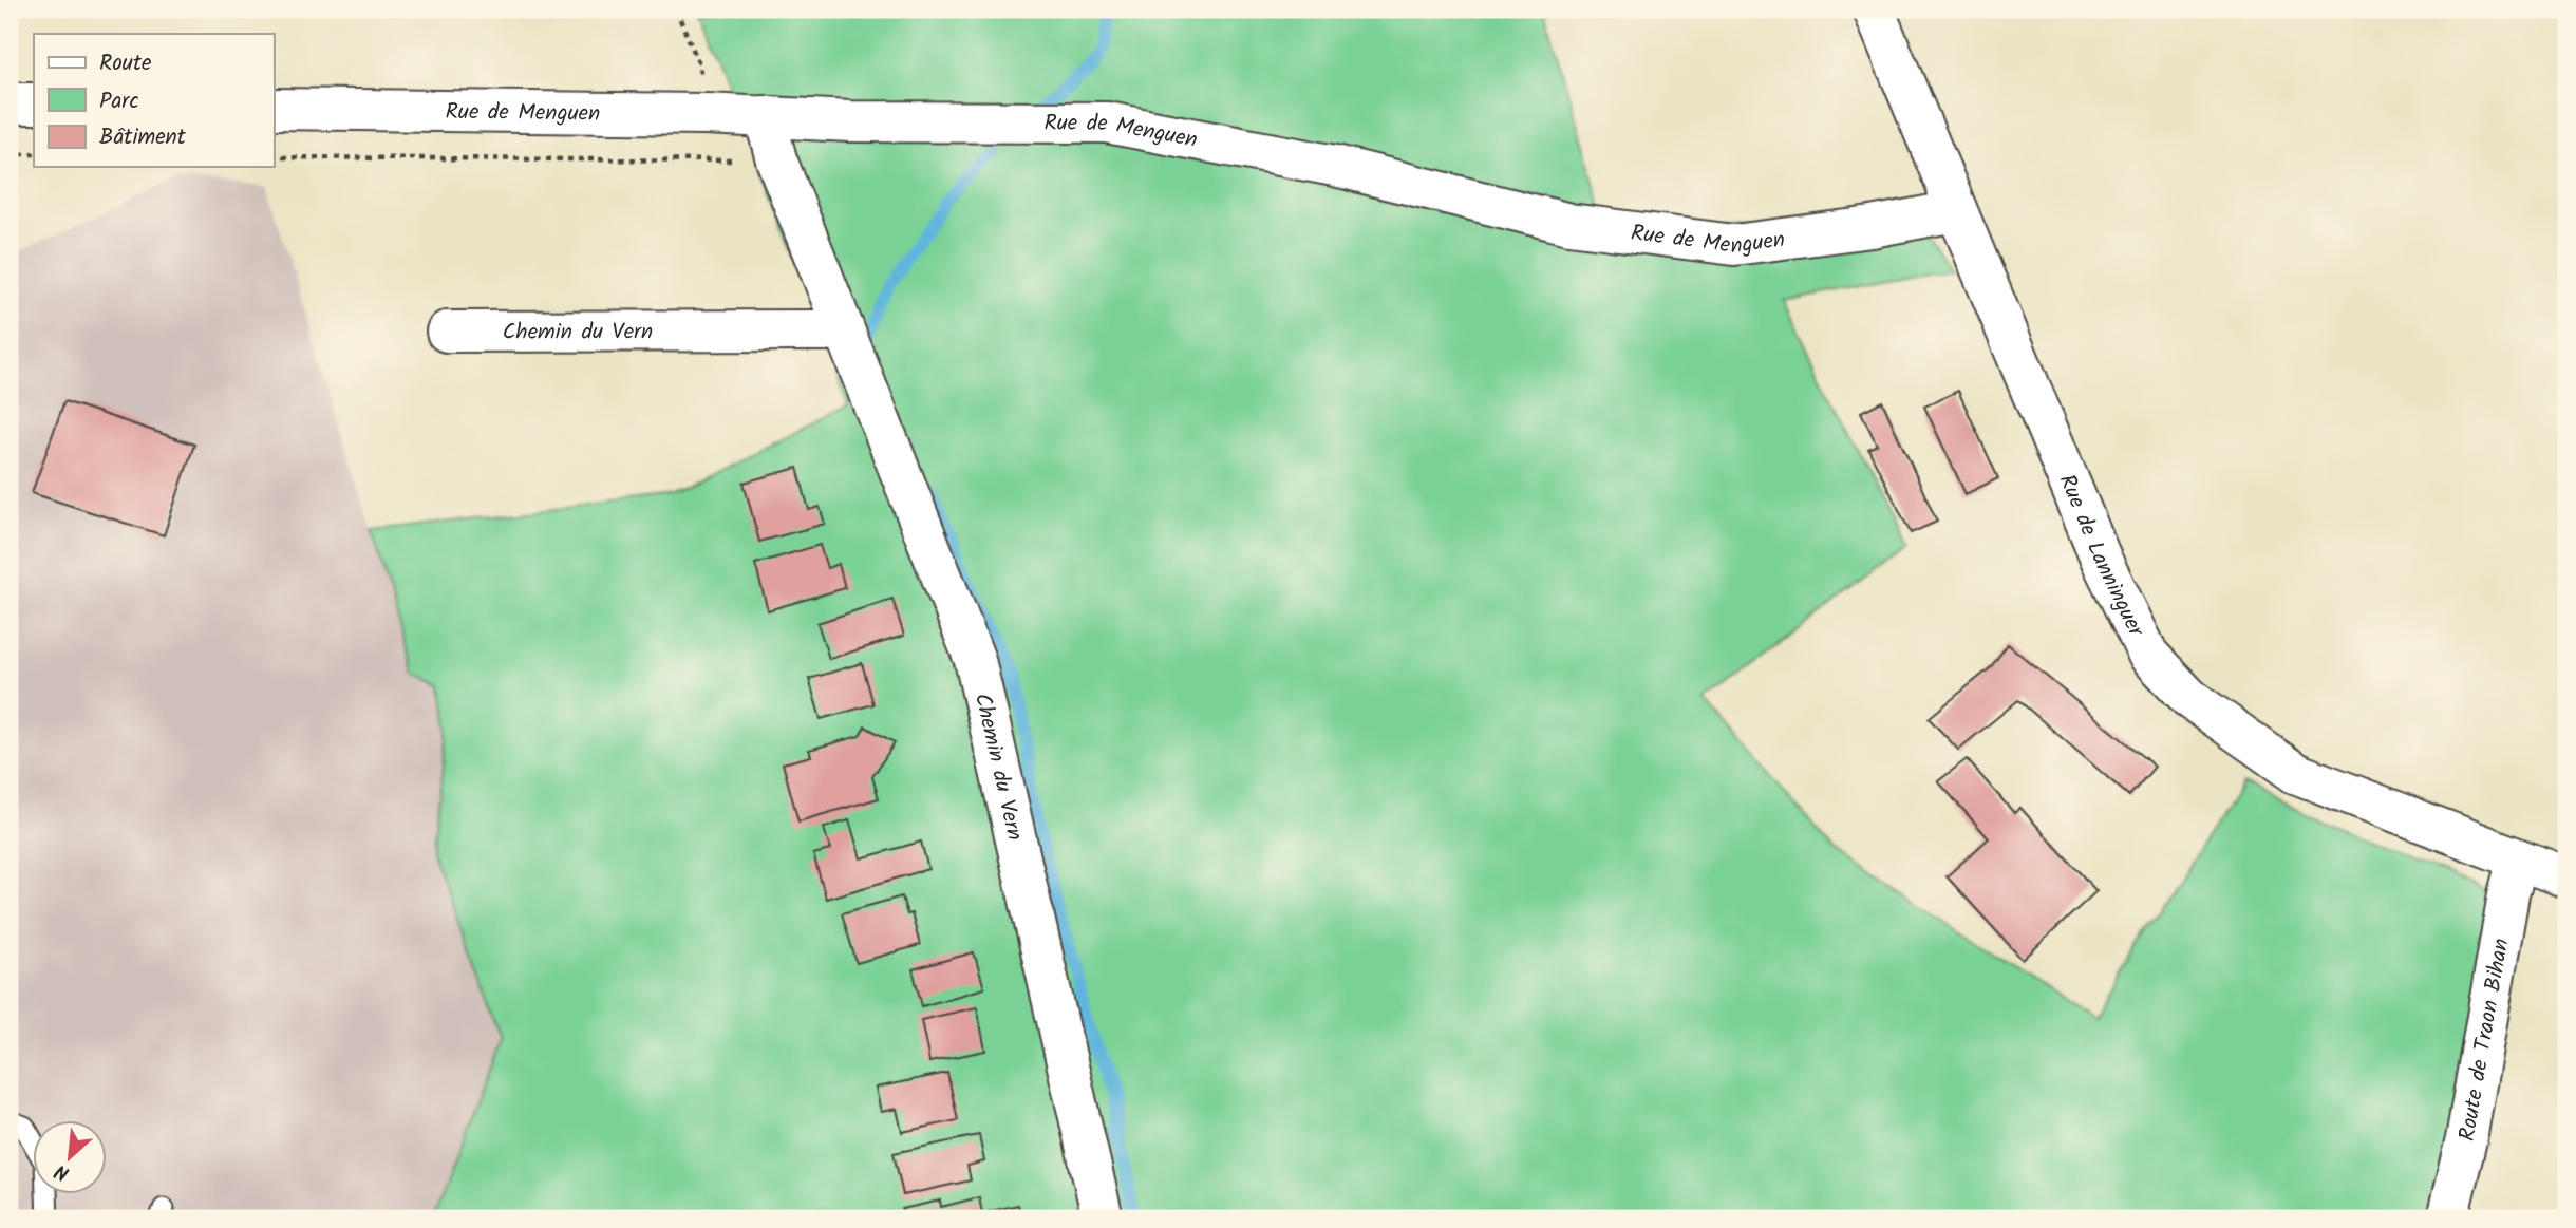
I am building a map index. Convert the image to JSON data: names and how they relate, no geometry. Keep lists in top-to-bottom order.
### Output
{
  "streets": {
    "street": [
      "Rue de Menguen",
      "Chemin du Vern",
      "Rue de Lanninguer",
      "Route de Traon Bihan"
    ]
  },
  "crossings": [
    ["Rue de Menguen", "Chemin du Vern"],
    ["Rue de Menguen", "Rue de Lanninguer"],
    ["Rue de Lanninguer", "Route de Traon Bihan"]
  ],
  "legend": ["Route", "Parc", "Bâtiment"],
  "north": "bottom left"
}
